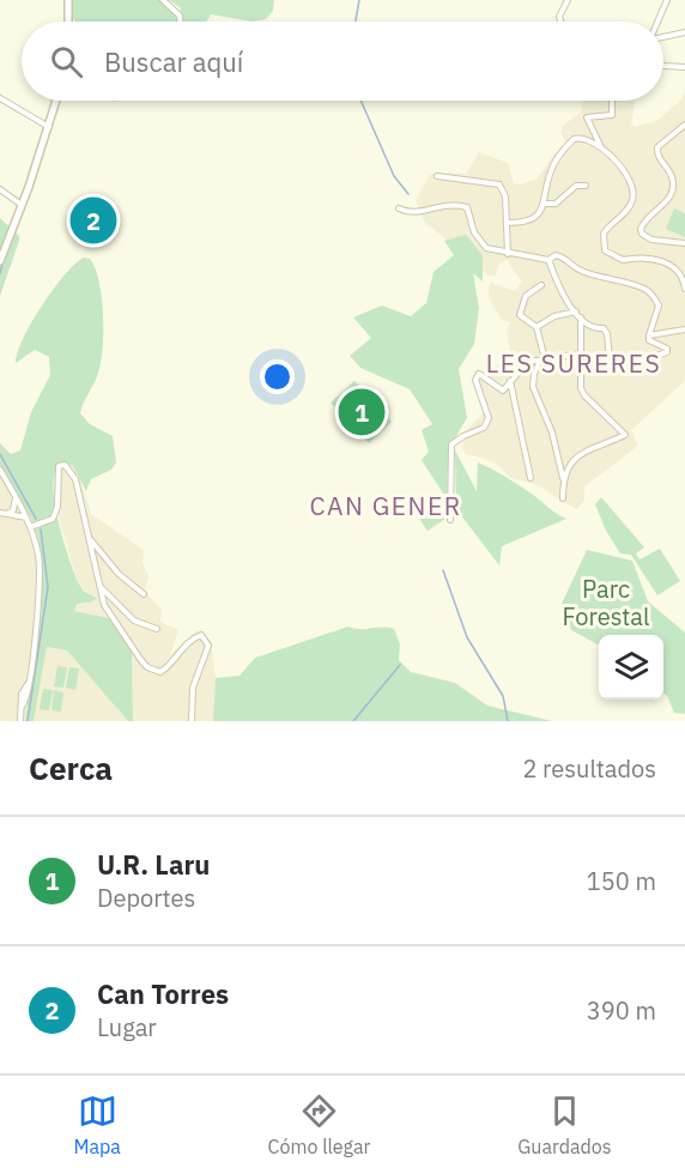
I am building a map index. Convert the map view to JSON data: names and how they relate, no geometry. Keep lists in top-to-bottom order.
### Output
{
  "districts": ["LES SURERES", "CAN GENER"],
  "parks": ["Parc Forestal"],
  "page": {
    "search": "Buscar aquí",
    "pins": ["2", "1"],
    "heading": ["Cerca", "2 resultados"],
    "list": [
      {
        "mark": "1",
        "name": "U.R. Laru",
        "note": "Deportes",
        "value": "150 m"
      },
      {
        "mark": "2",
        "name": "Can Torres",
        "note": "Lugar",
        "value": "390 m"
      }
    ],
    "nav": ["Mapa", "Cómo llegar", "Guardados"]
  }
}
